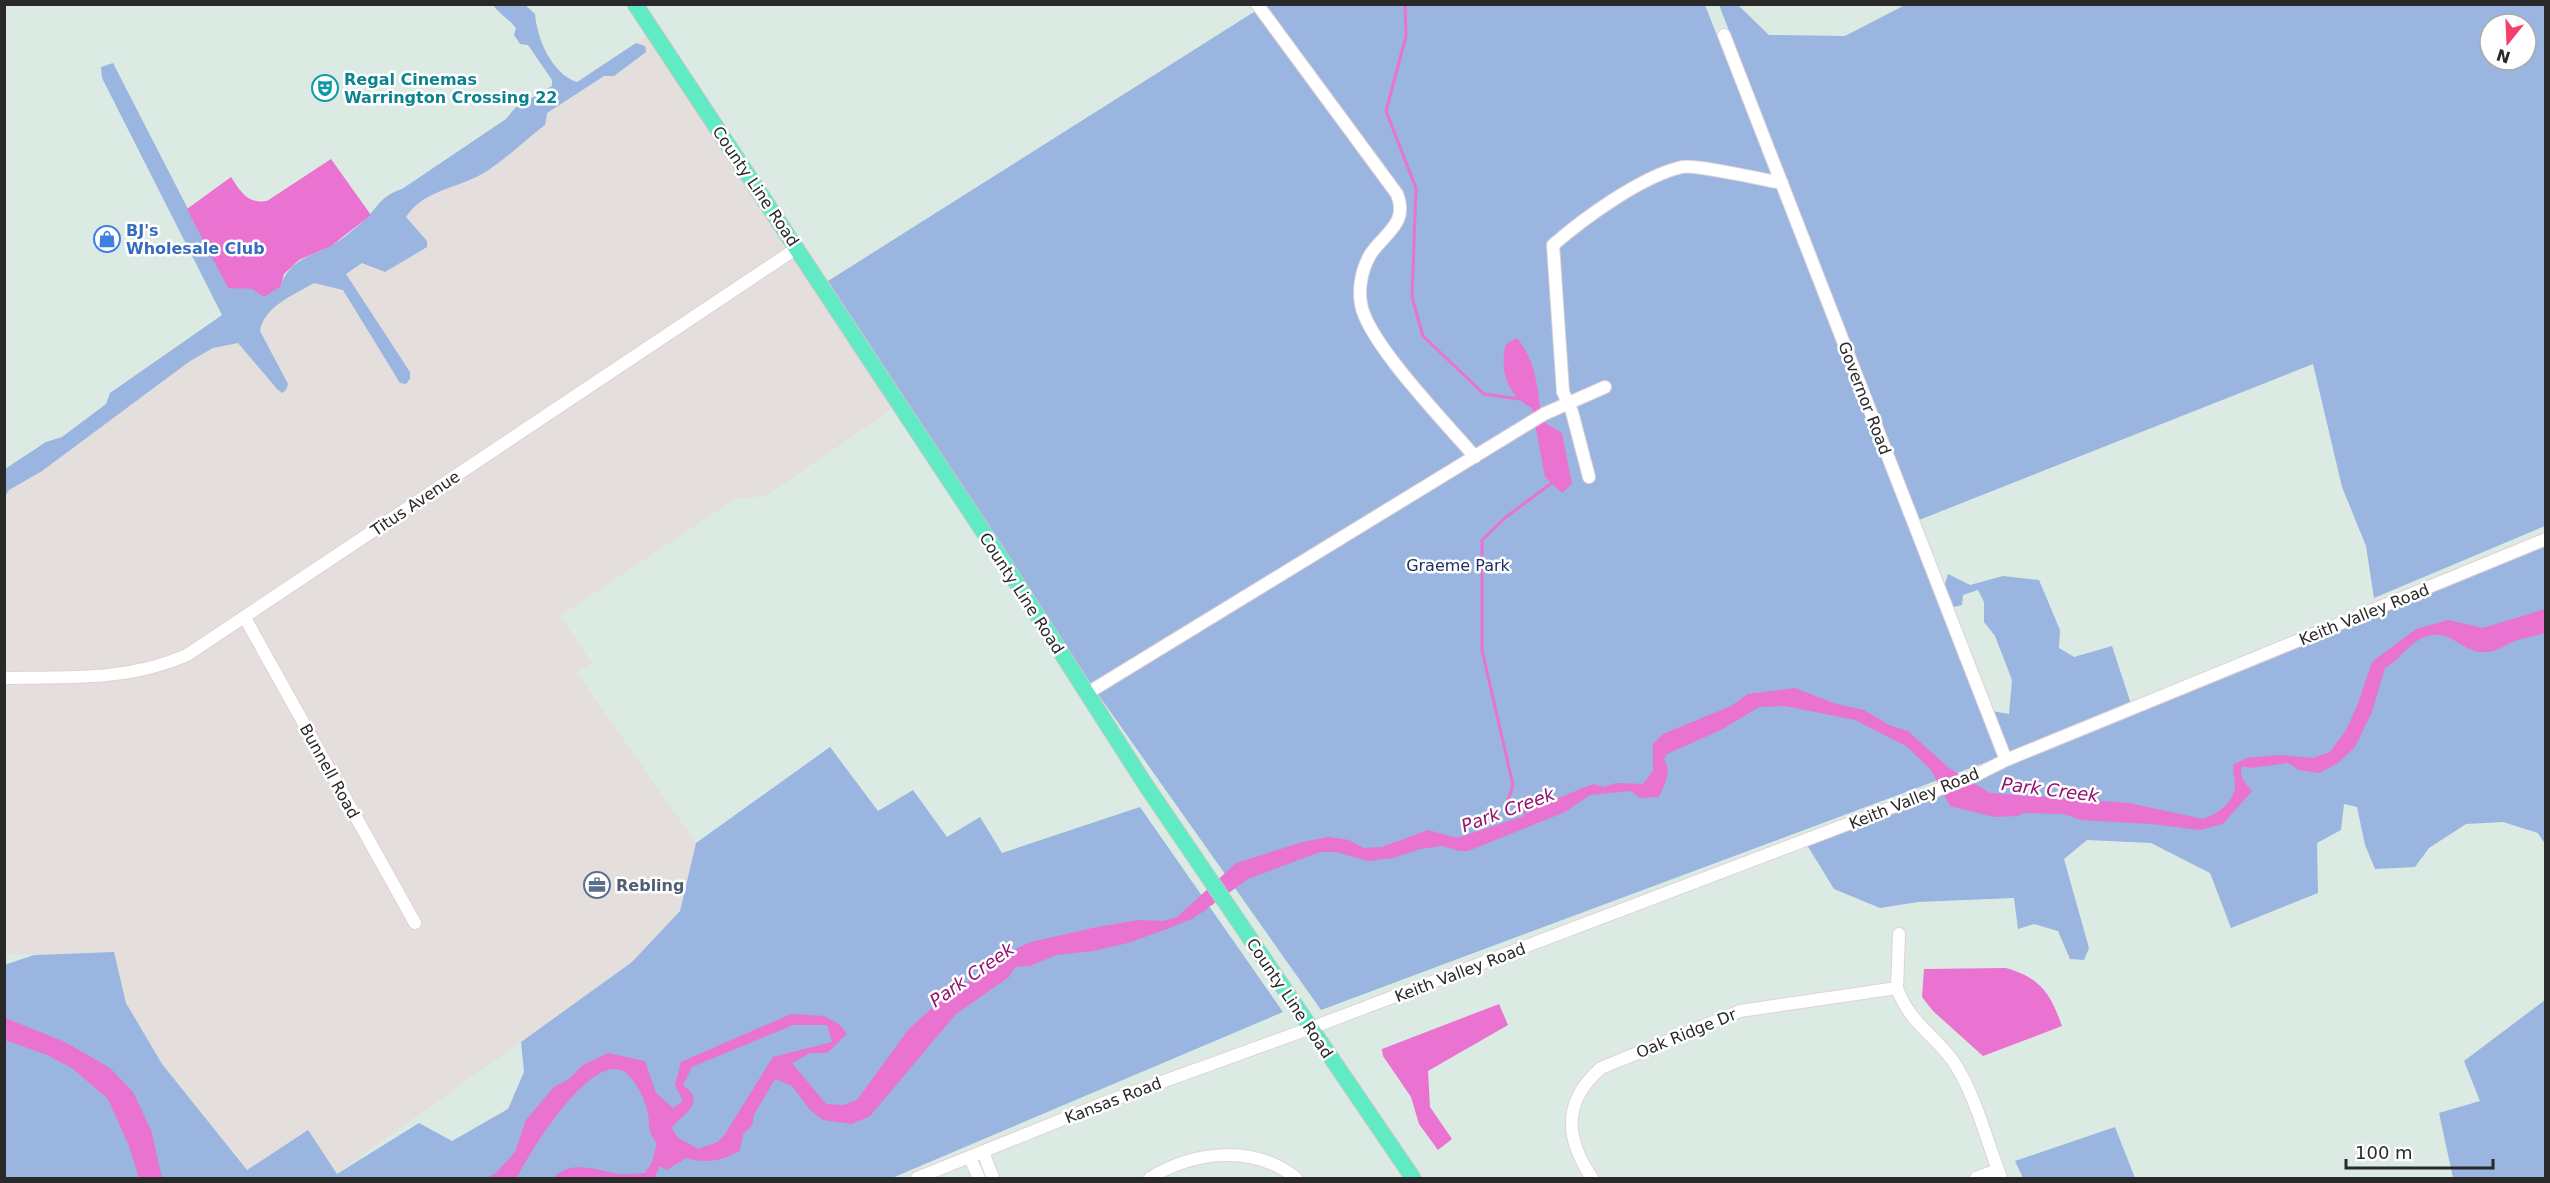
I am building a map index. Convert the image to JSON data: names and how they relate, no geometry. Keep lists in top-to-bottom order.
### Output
{
  "streets": {
    "main road": ["County Line Road"],
    "street": [
      "Governor Road",
      "Titus Avenue",
      "Keith Valley Road",
      "Bunnell Road",
      "Oak Ridge Dr",
      "Kansas Road"
    ]
  },
  "crossings": [
    ["County Line Road", "Titus Avenue"],
    ["County Line Road", "Keith Valley Road"],
    ["County Line Road", "Kansas Road"],
    ["Governor Road", "Keith Valley Road"],
    ["Titus Avenue", "Bunnell Road"],
    ["Keith Valley Road", "Kansas Road"]
  ],
  "water": ["Park Creek"],
  "parks": ["Graeme Park"],
  "places": {
    "theatre": ["Regal Cinemas Warrington Crossing 22"],
    "shop": ["BJ's Wholesale Club"],
    "office": ["Rebling"]
  },
  "scale_bar": "100 m",
  "north": "bottom"
}
